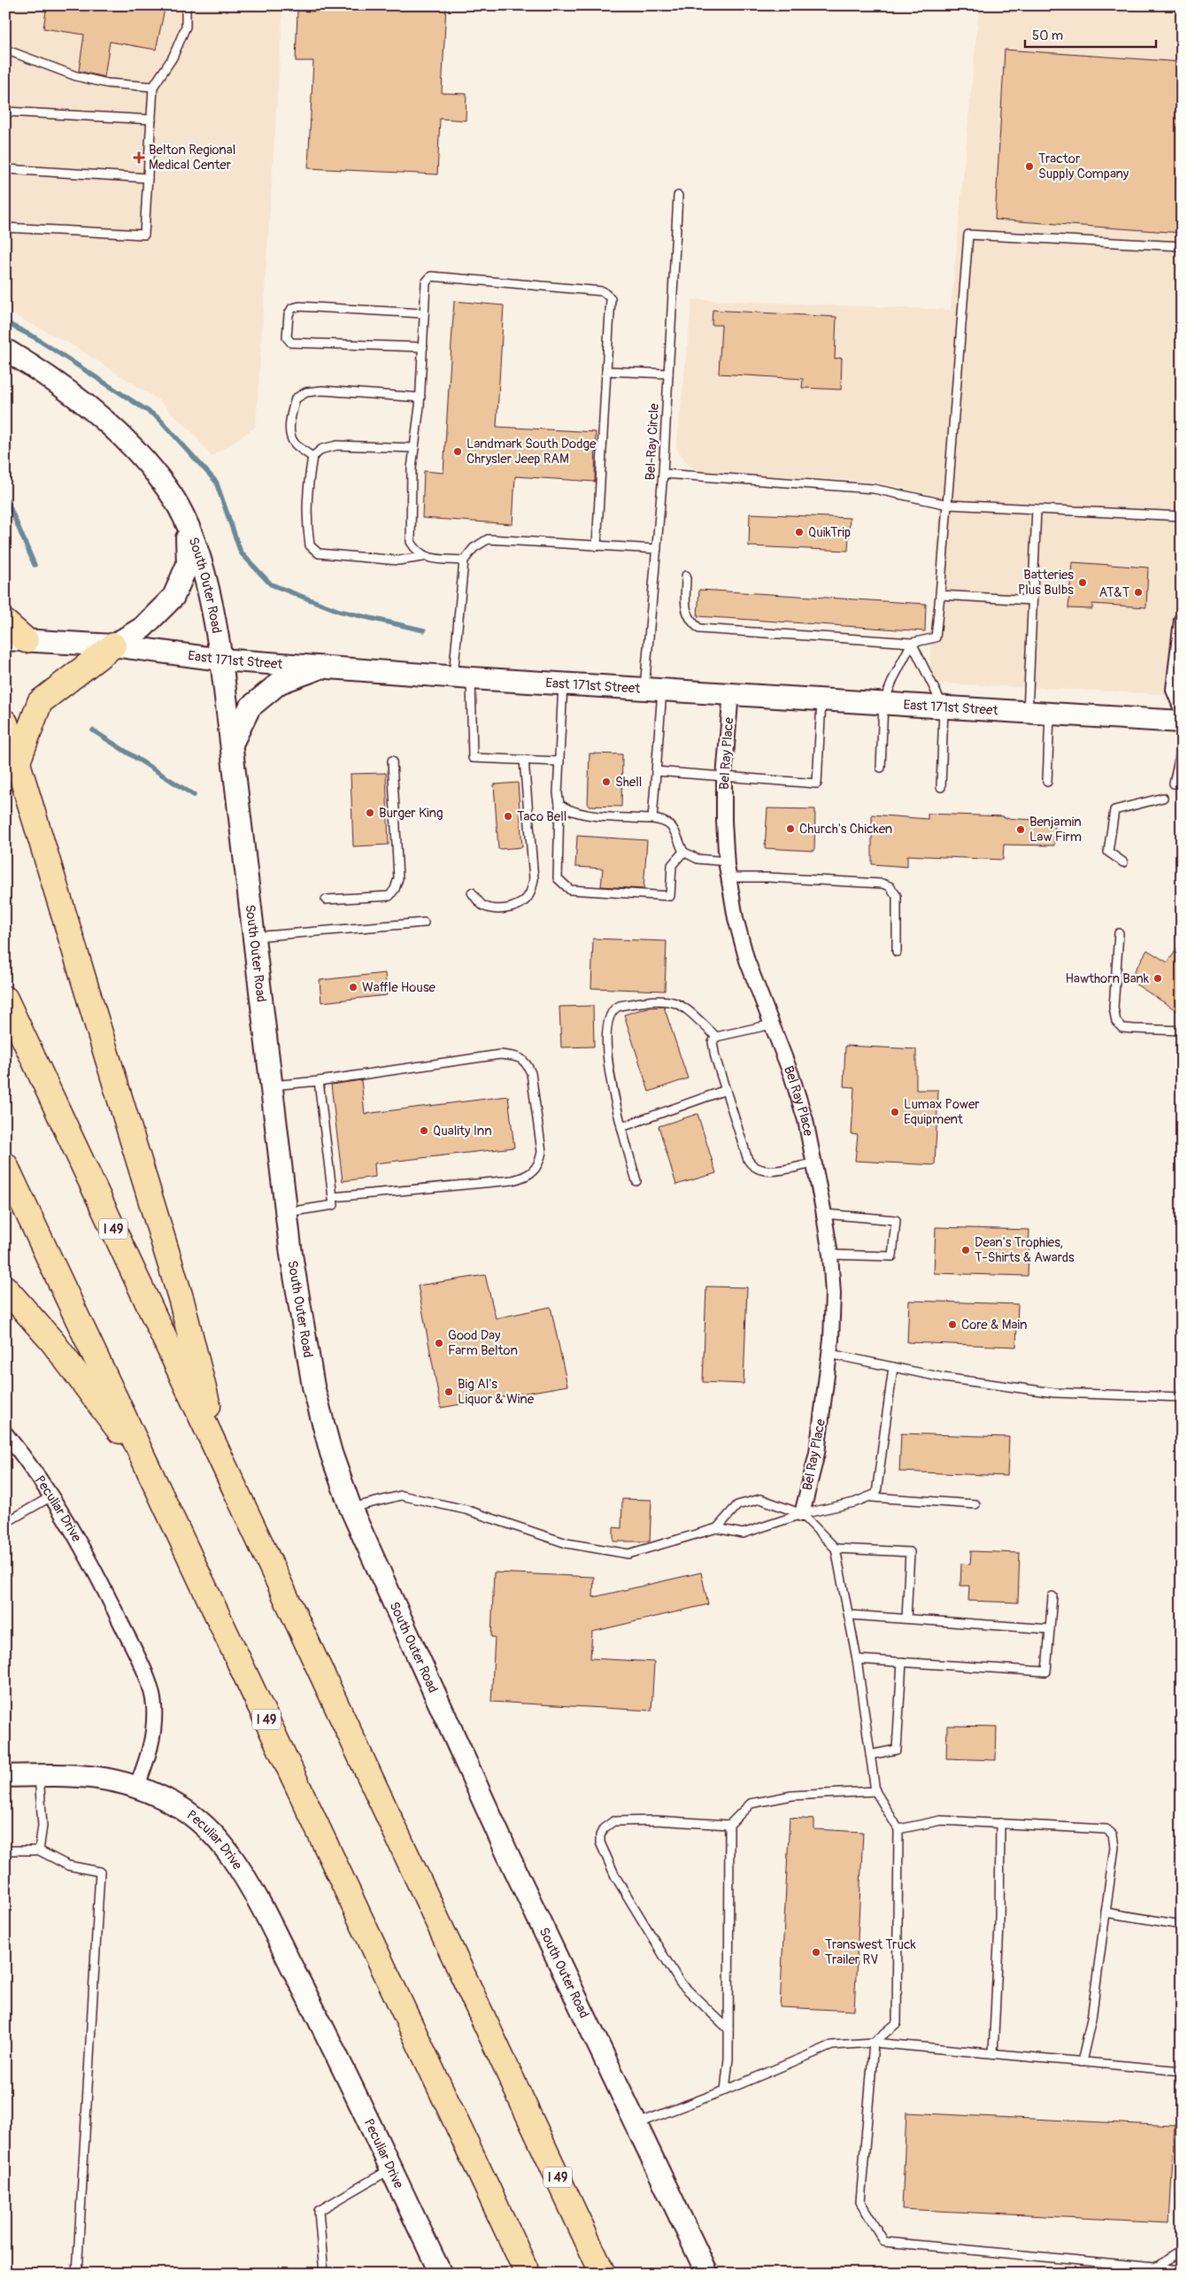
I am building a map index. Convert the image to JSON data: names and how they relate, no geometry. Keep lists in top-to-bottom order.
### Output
{
  "streets": {
    "highway": ["I 49"],
    "street": [
      "South Outer Road",
      "East 171st Street",
      "Bel Ray Place",
      "Peculiar Drive"
    ],
    "lane": ["Bel-Ray Circle"]
  },
  "crossings": [
    ["Bel-Ray Circle", "East 171st Street"],
    ["South Outer Road", "East 171st Street"],
    ["East 171st Street", "Bel Ray Place"]
  ],
  "places": {
    "health": ["Belton Regional Medical Center"],
    "other": [
      "Tractor Supply Company",
      "Landmark South Dodge Chrysler Jeep RAM",
      "QuikTrip",
      "Batteries Plus Bulbs",
      "AT&T",
      "Shell",
      "Burger King",
      "Taco Bell",
      "Church's Chicken",
      "Benjamin Law Firm",
      "Hawthorn Bank",
      "Waffle House",
      "Lumax Power Equipment",
      "Quality Inn",
      "Dean's Trophies, T-Shirts & Awards",
      "Core & Main",
      "Good Day Farm Belton",
      "Big Al's Liquor & Wine",
      "Transwest Truck Trailer RV"
    ]
  },
  "scale_bar": "50 m"
}
